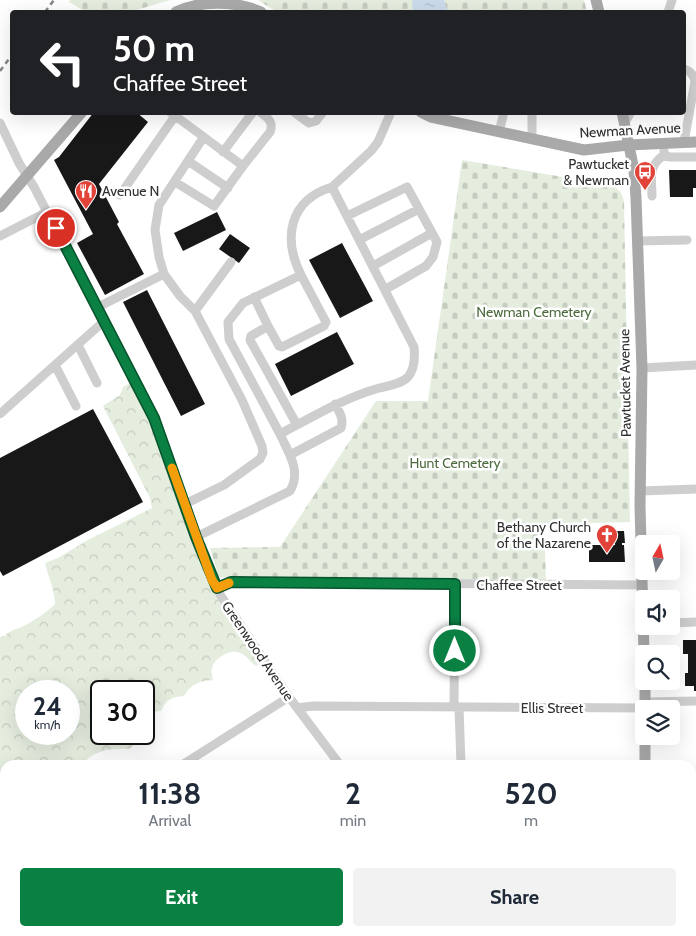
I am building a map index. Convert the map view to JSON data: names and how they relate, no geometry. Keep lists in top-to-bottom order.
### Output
{
  "streets": {
    "main road": ["Newman Avenue", "Pawtucket Avenue"],
    "street": ["Chaffee Street", "Greenwood Avenue", "Ellis Street"]
  },
  "crossings": [
    ["Newman Avenue", "Pawtucket Avenue"],
    ["Pawtucket Avenue", "Chaffee Street"],
    ["Chaffee Street", "Greenwood Avenue"],
    ["Greenwood Avenue", "Ellis Street"]
  ],
  "parks": ["Newman Cemetery", "Hunt Cemetery"],
  "places": {
    "bus stop": ["Pawtucket & Newman"],
    "restaurant": ["Avenue N"],
    "church": ["Bethany Church of the Nazarene"]
  },
  "north": "top",
  "page": {
    "turn": ["50 m", "Chaffee Street"],
    "speed": "24 km/h",
    "limit": "30",
    "eta": [
      "11:38",
      "Arrival",
      "2",
      "min",
      "520",
      "m"
    ],
    "buttons": ["Exit", "Share"]
  }
}
